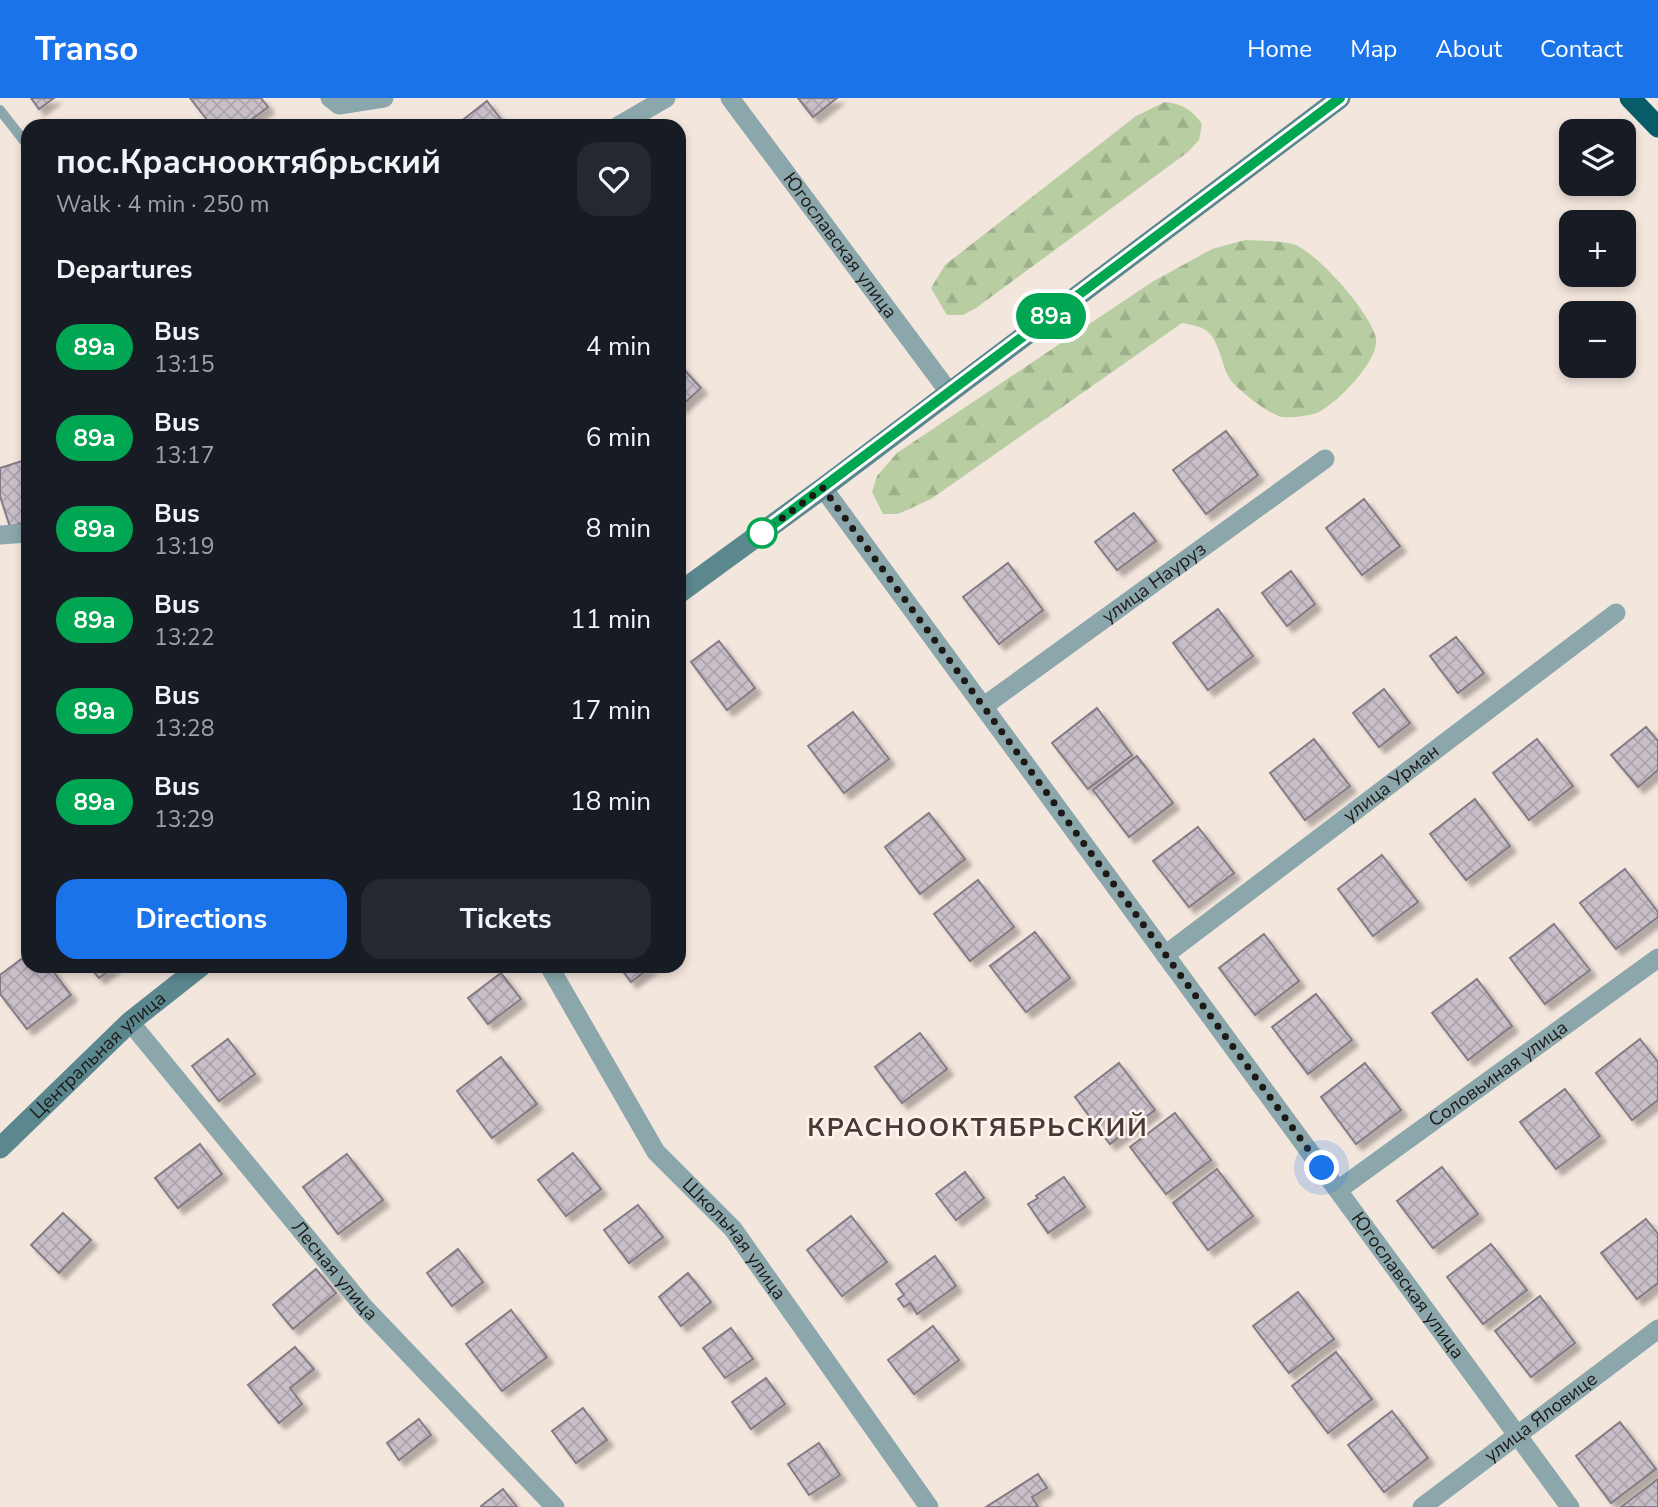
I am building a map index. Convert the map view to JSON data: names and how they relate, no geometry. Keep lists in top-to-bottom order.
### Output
{
  "streets": {
    "street": [
      "Югославская улица",
      "улица Науруз",
      "улица Урман",
      "Центральная улица",
      "Соловьиная улица",
      "Школьная улица",
      "Лесная улица",
      "улица Яловице"
    ]
  },
  "crossings": [
    ["Югославская улица", "улица Науруз"],
    ["Югославская улица", "улица Урман"],
    ["Югославская улица", "Соловьиная улица"],
    ["Югославская улица", "улица Яловице"],
    ["Центральная улица", "Лесная улица"]
  ],
  "districts": ["КРАСНООКТЯБРЬСКИЙ"],
  "lines": ["bus line 89a"],
  "page": {
    "header": "Transo",
    "nav": [
      "Home",
      "Map",
      "About",
      "Contact"
    ],
    "on_map": "89a",
    "map_buttons": ["+", "−"],
    "heading": [
      ["пос.Краснооктябрьский", "Walk · 4 min · 250 m"],
      "Departures"
    ],
    "list": [
      {
        "mark": "89a",
        "name": "Bus",
        "note": "13:15",
        "value": "4 min"
      },
      {
        "mark": "89a",
        "name": "Bus",
        "note": "13:17",
        "value": "6 min"
      },
      {
        "mark": "89a",
        "name": "Bus",
        "note": "13:19",
        "value": "8 min"
      },
      {
        "mark": "89a",
        "name": "Bus",
        "note": "13:22",
        "value": "11 min"
      },
      {
        "mark": "89a",
        "name": "Bus",
        "note": "13:28",
        "value": "17 min"
      },
      {
        "mark": "89a",
        "name": "Bus",
        "note": "13:29",
        "value": "18 min"
      }
    ],
    "buttons": ["Directions", "Tickets"]
  }
}
